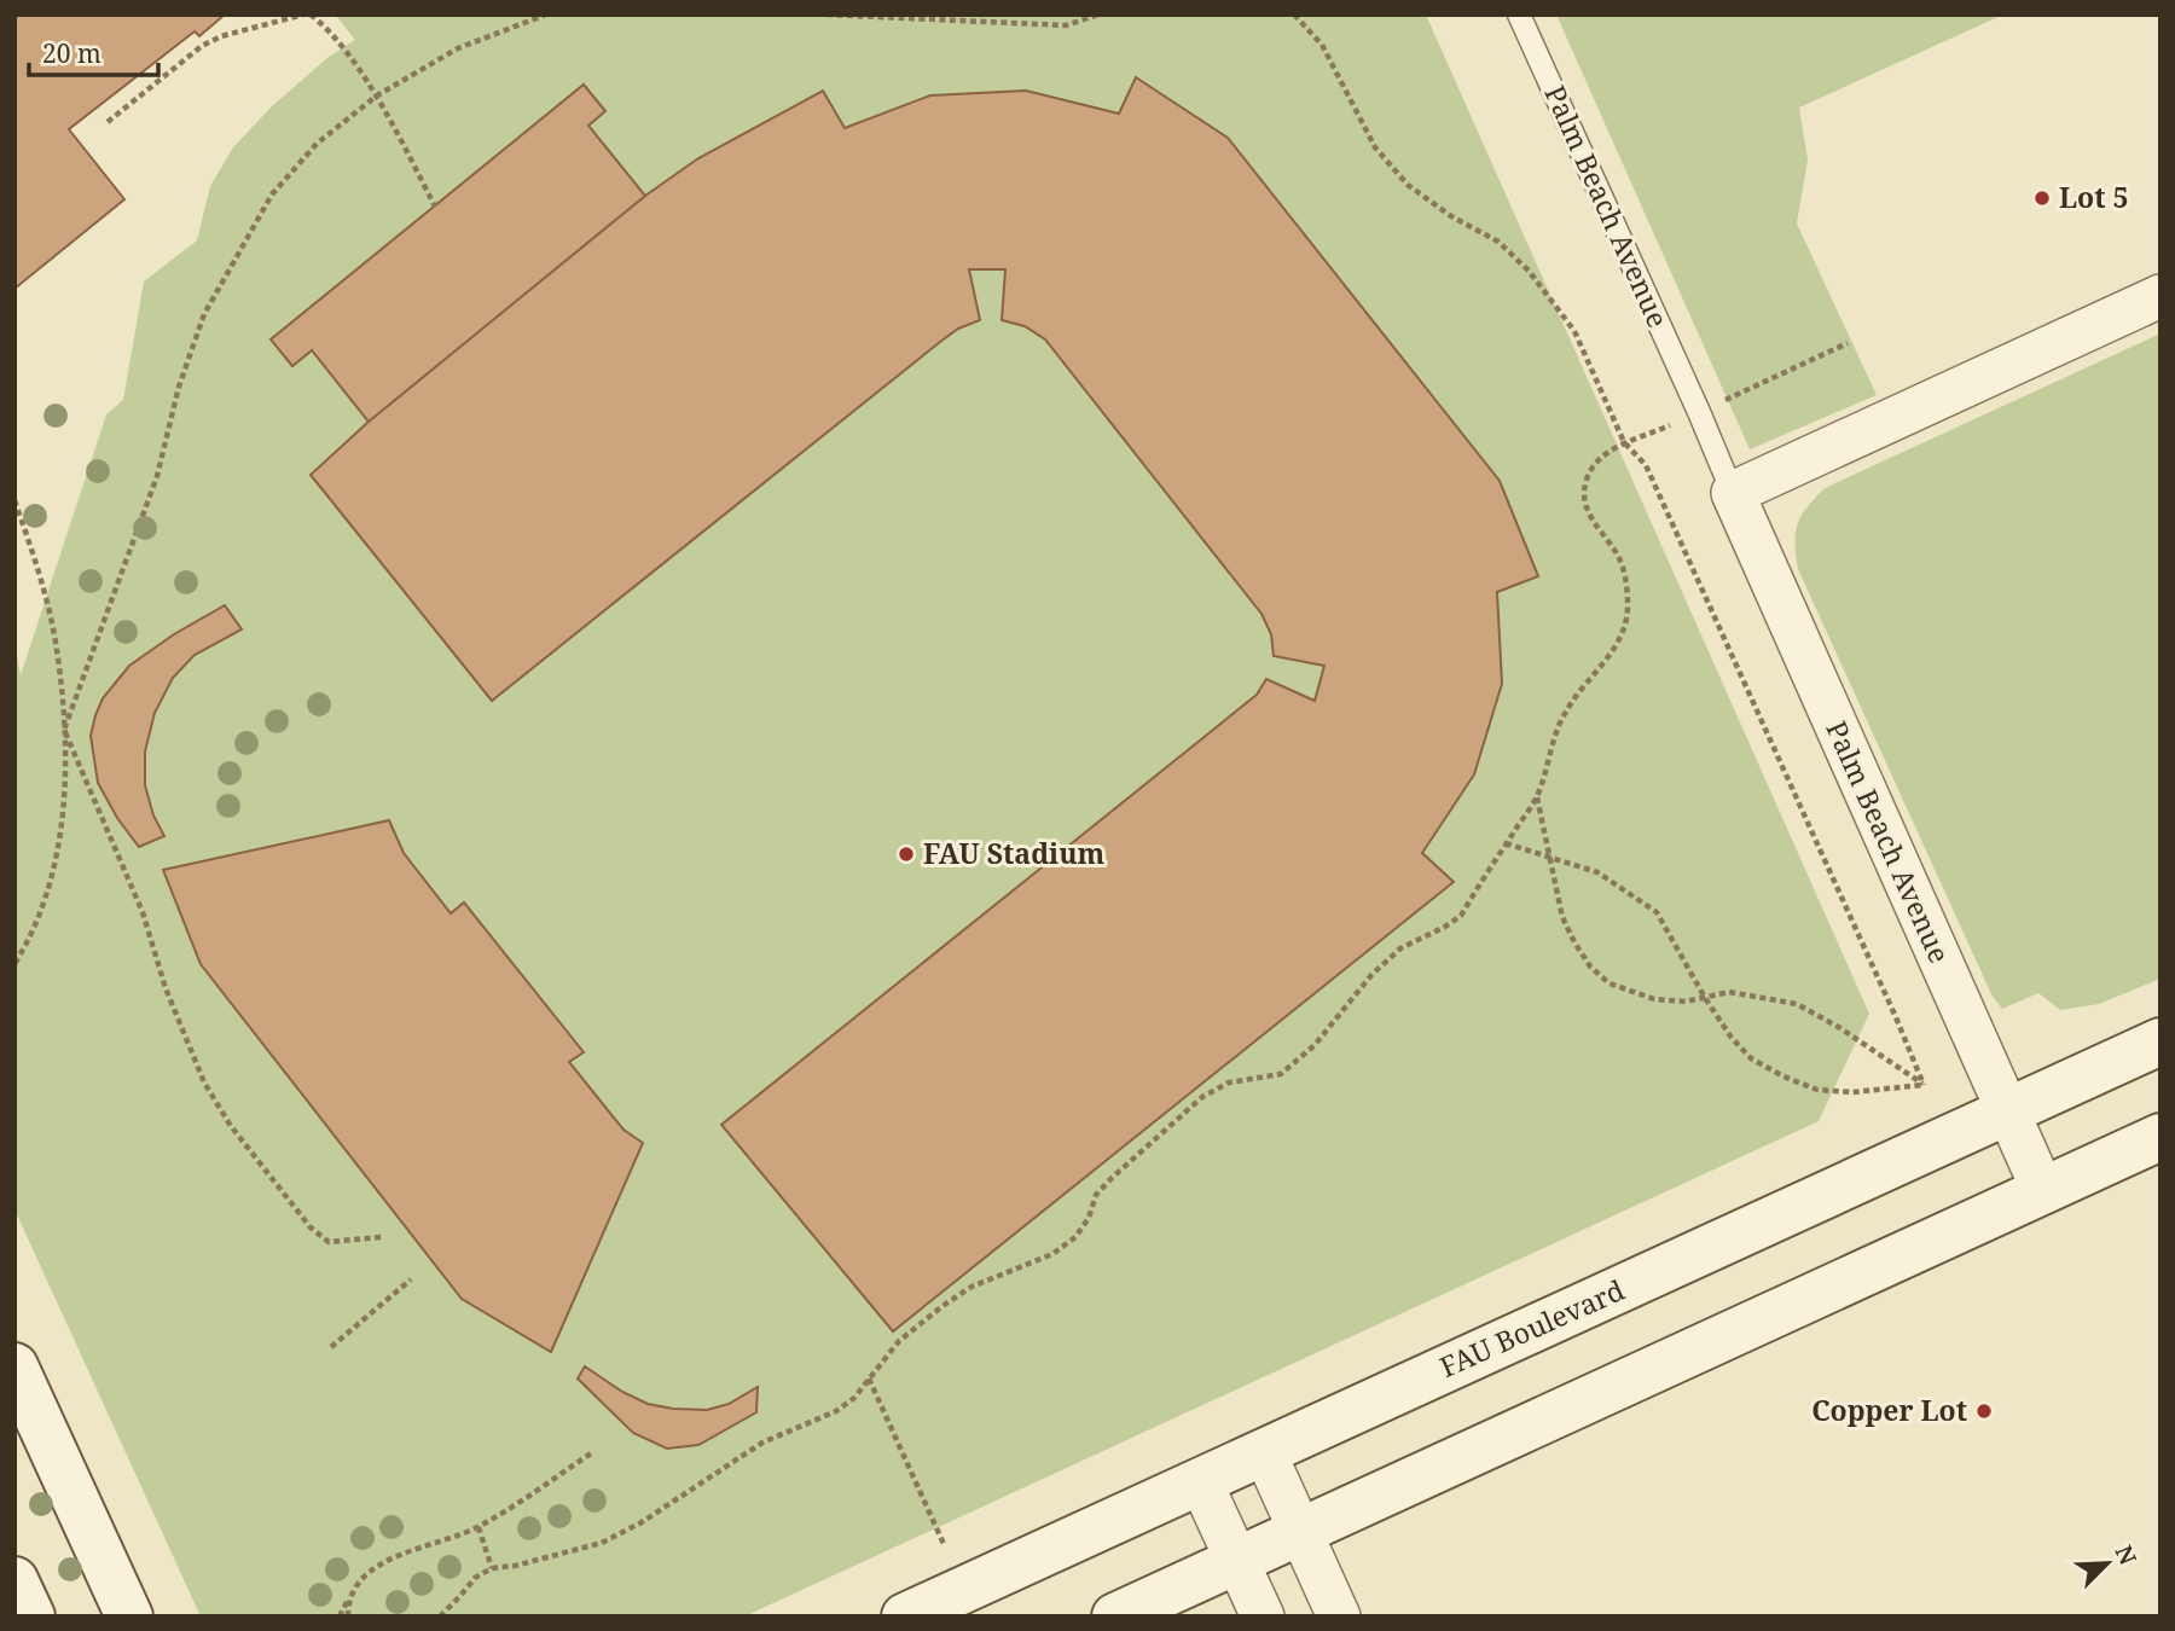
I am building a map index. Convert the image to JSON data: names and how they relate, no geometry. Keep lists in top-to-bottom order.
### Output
{
  "streets": {
    "street": ["Palm Beach Avenue", "FAU Boulevard"]
  },
  "crossings": [
    ["Palm Beach Avenue", "FAU Boulevard"]
  ],
  "places": ["Lot 5", "FAU Stadium", "Copper Lot"],
  "scale_bar": "20 m",
  "north": "top right"
}
